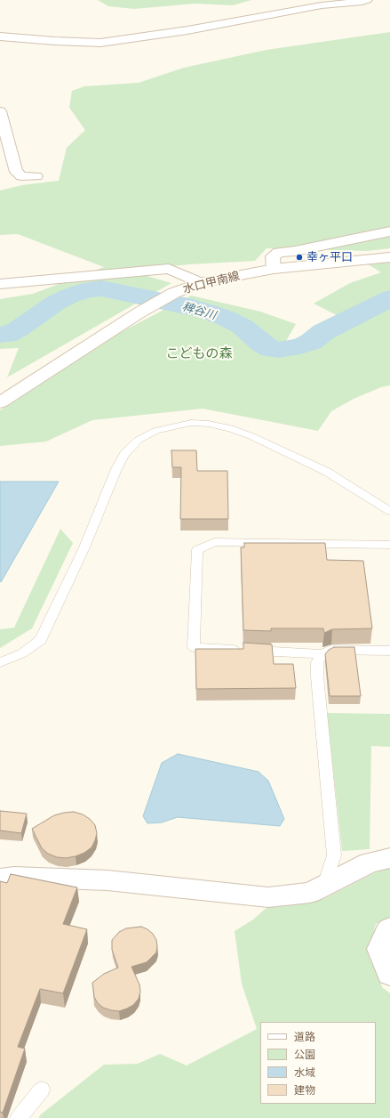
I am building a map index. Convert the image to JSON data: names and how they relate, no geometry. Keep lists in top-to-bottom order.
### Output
{
  "streets": {
    "street": ["水口甲南線"]
  },
  "water": ["稗谷川"],
  "parks": ["こどもの森"],
  "places": ["幸ヶ平口"],
  "legend": [
    "道路",
    "公園",
    "水域",
    "建物"
  ]
}
